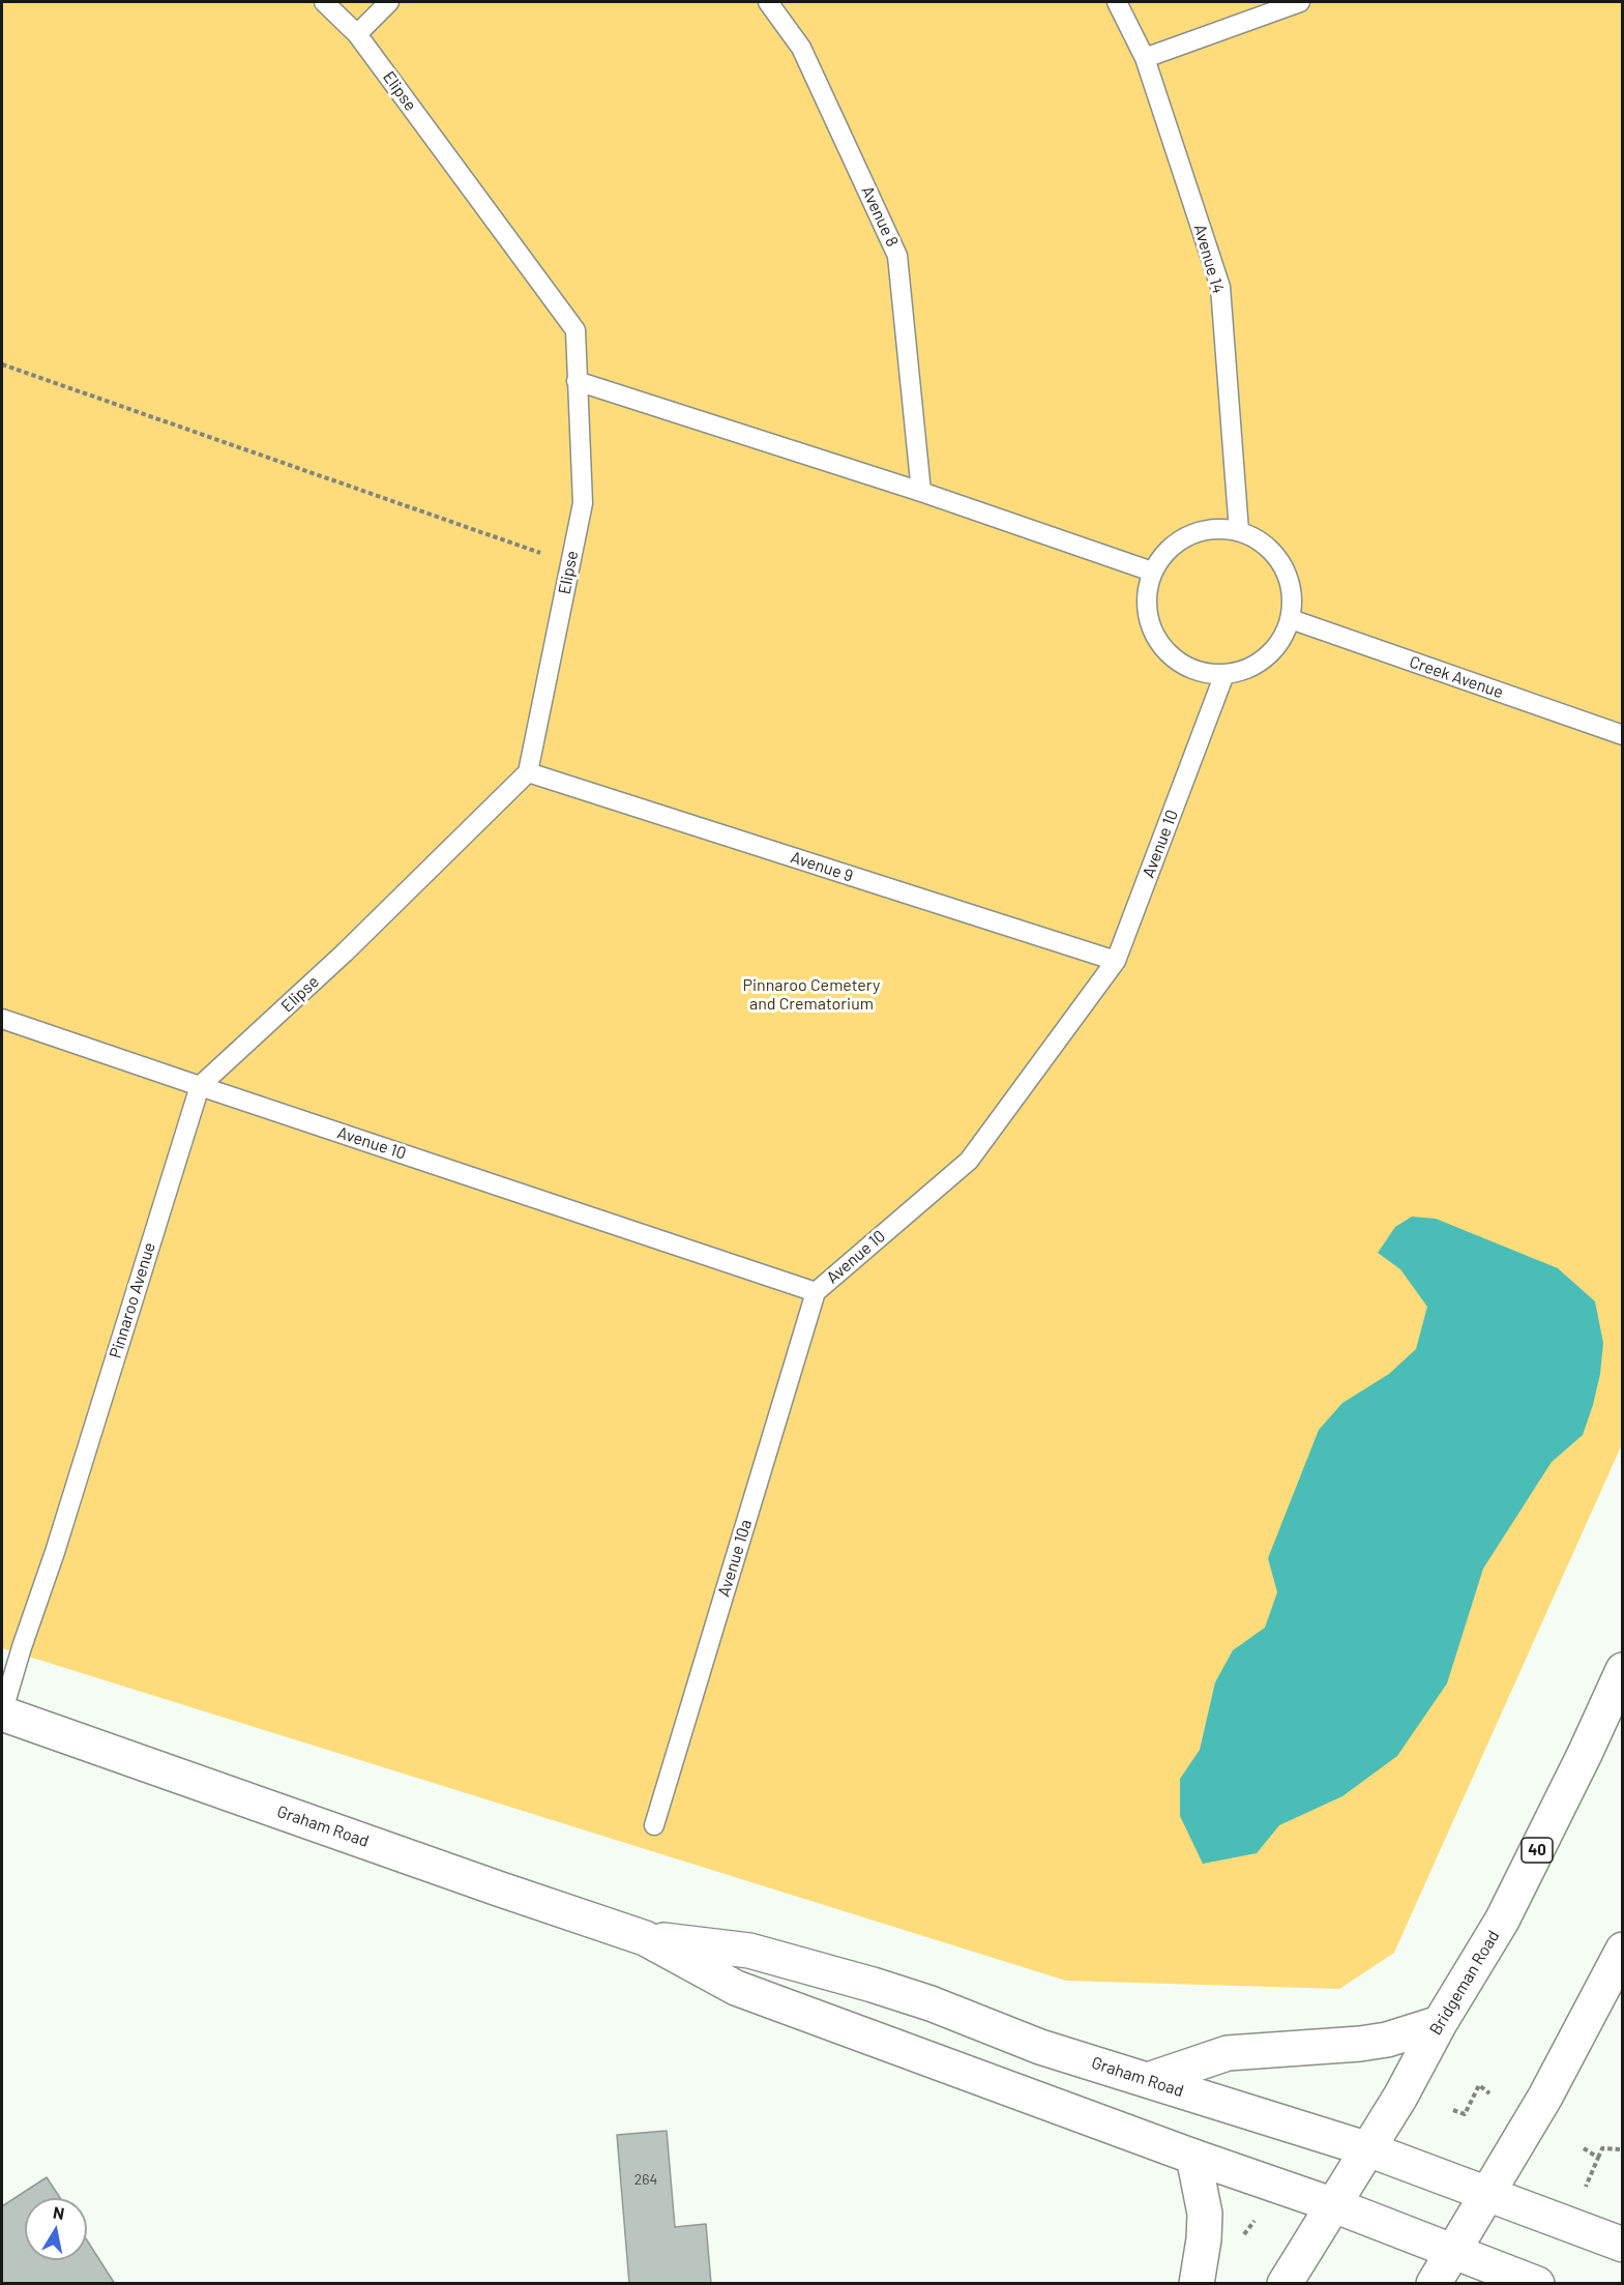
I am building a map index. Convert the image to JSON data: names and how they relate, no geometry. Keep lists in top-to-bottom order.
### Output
{
  "streets": {
    "street": ["Graham Road", "40", "Bridgeman Road"],
    "lane": [
      "Elipse",
      "Avenue 8",
      "Avenue 14",
      "Creek Avenue",
      "Avenue 10",
      "Avenue 9",
      "Pinnaroo Avenue",
      "Avenue 10a"
    ]
  },
  "crossings": [
    ["Elipse", "Avenue 10"],
    ["Elipse", "Avenue 9"],
    ["Elipse", "Pinnaroo Avenue"],
    ["Avenue 14", "Creek Avenue"],
    ["Avenue 14", "Avenue 10"],
    ["Creek Avenue", "Avenue 10"],
    ["Avenue 10", "Avenue 9"],
    ["Avenue 10", "Pinnaroo Avenue"],
    ["Avenue 10", "Avenue 10a"],
    ["Pinnaroo Avenue", "Graham Road"],
    ["Graham Road", "Bridgeman Road"]
  ],
  "parks": ["Pinnaroo Cemetery and Crematorium"],
  "house_numbers": ["264"],
  "north": "top"
}
